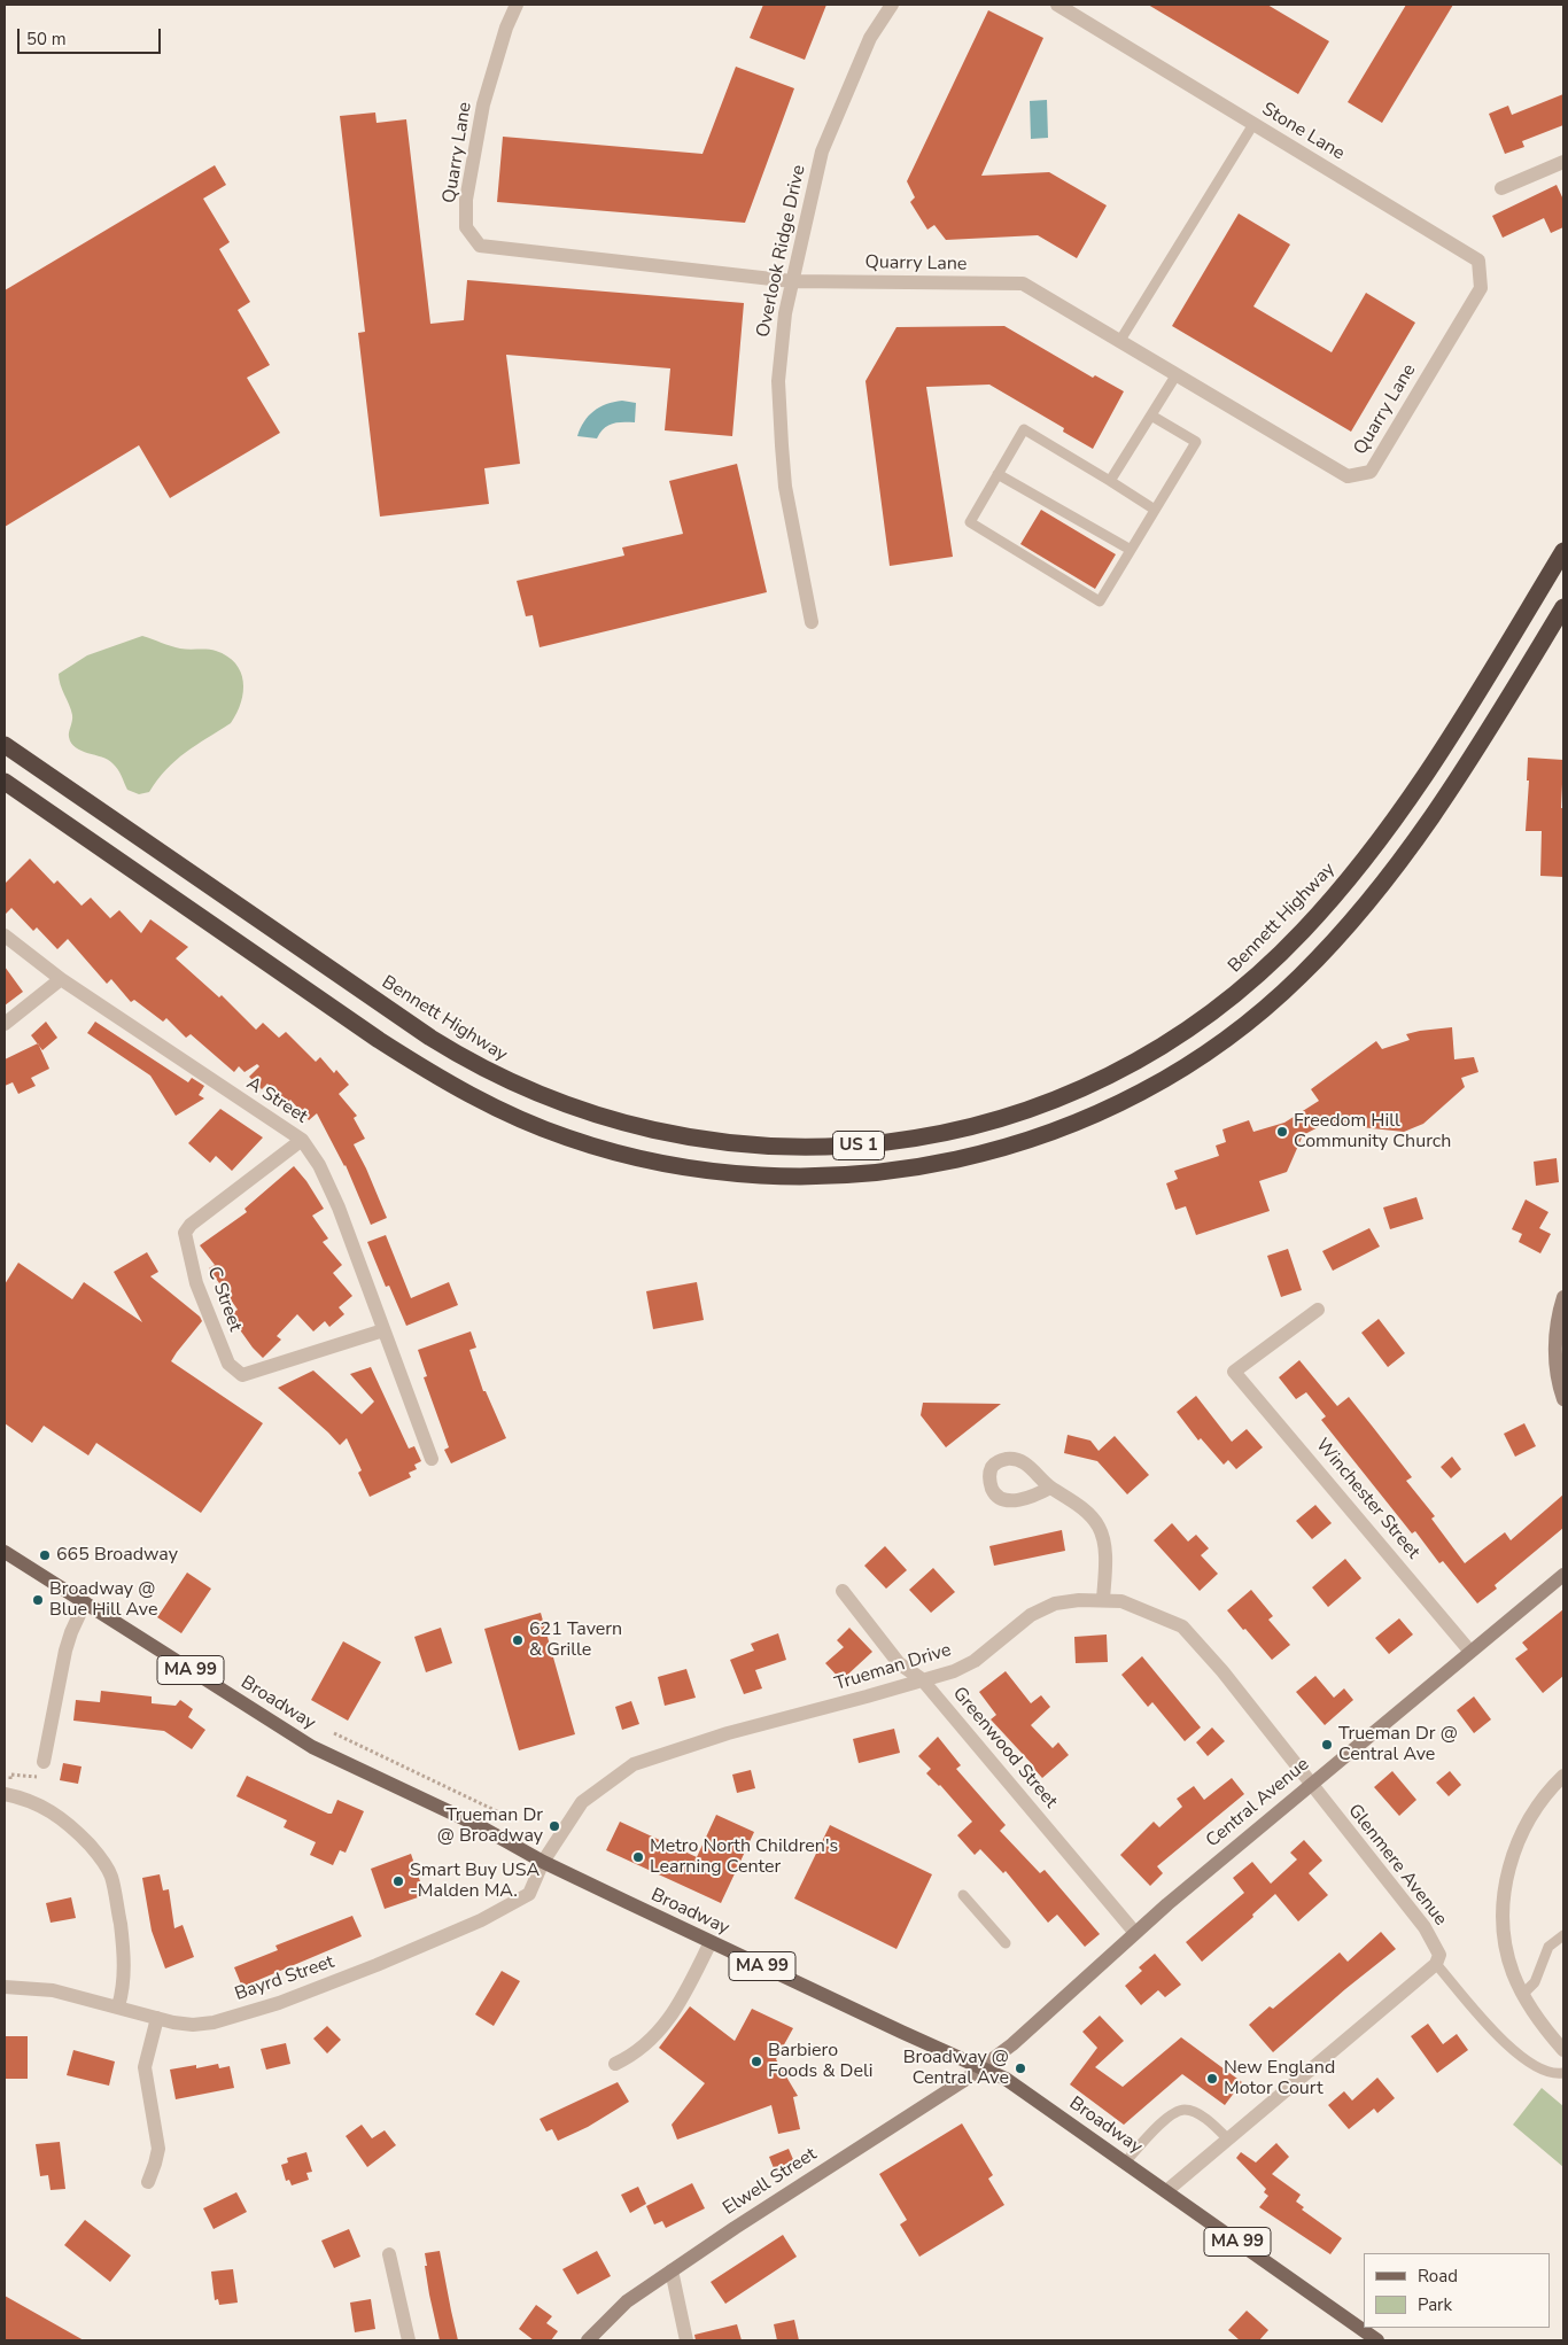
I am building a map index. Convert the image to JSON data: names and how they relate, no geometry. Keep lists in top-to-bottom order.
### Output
{
  "streets": {
    "highway": ["Bennett Highway", "US 1"],
    "main road": ["MA 99", "Broadway"],
    "street": [
      "Stone Lane",
      "Quarry Lane",
      "Overlook Ridge Drive",
      "A Street",
      "C Street",
      "Winchester Street",
      "Trueman Drive",
      "Greenwood Street",
      "Central Avenue",
      "Glenmere Avenue",
      "Bayrd Street",
      "Elwell Street"
    ]
  },
  "crossings": [
    ["Stone Lane", "Quarry Lane"],
    ["Quarry Lane", "Overlook Ridge Drive"],
    ["A Street", "C Street"],
    ["Winchester Street", "Central Avenue"],
    ["Trueman Drive", "Broadway"],
    ["Trueman Drive", "Greenwood Street"],
    ["Trueman Drive", "Central Avenue"],
    ["Trueman Drive", "Glenmere Avenue"],
    ["Trueman Drive", "Bayrd Street"],
    ["Broadway", "Central Avenue"],
    ["Broadway", "Bayrd Street"],
    ["Broadway", "Elwell Street"],
    ["Greenwood Street", "Central Avenue"],
    ["Central Avenue", "Glenmere Avenue"],
    ["Central Avenue", "Elwell Street"]
  ],
  "places": [
    "Freedom Hill Community Church",
    "665 Broadway",
    "Broadway @ Blue Hill Ave",
    "621 Tavern & Grille",
    "Trueman Dr @ Central Ave",
    "Trueman Dr @ Broadway",
    "Metro North Children's Learning Center",
    "Smart Buy USA -Malden MA.",
    "Barbiero Foods & Deli",
    "Broadway @ Central Ave",
    "New England Motor Court"
  ],
  "legend": ["Road", "Park"],
  "scale_bar": "50 m"
}
